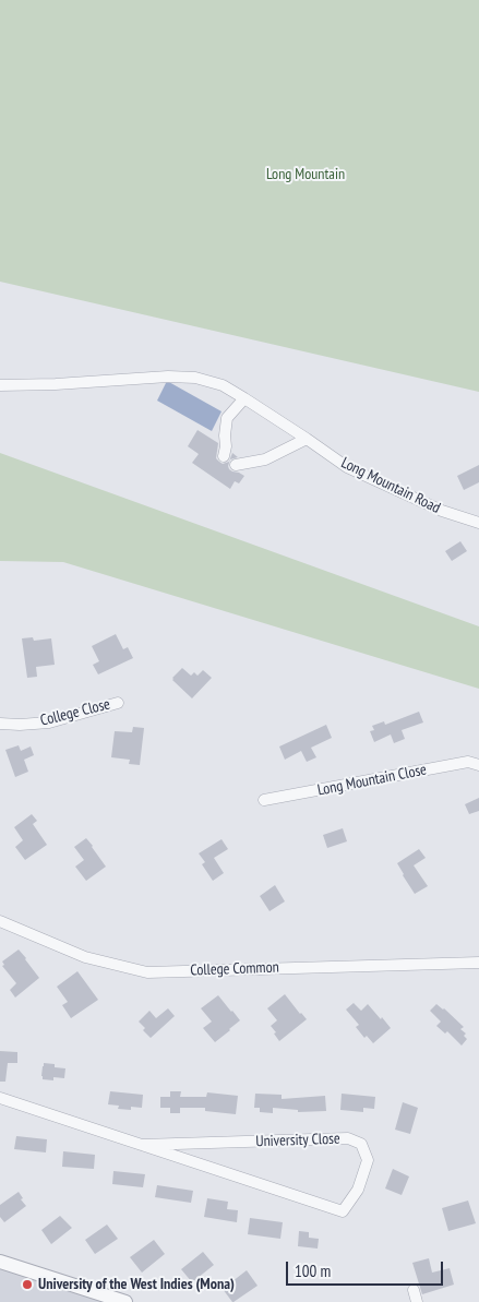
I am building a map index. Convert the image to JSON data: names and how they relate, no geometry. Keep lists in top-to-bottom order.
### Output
{
  "streets": {
    "street": [
      "Long Mountain Road",
      "College Close",
      "Long Mountain Close",
      "College Common",
      "University Close"
    ]
  },
  "parks": ["Long Mountain"],
  "places": ["University of the West Indies (Mona)"],
  "scale_bar": "100 m"
}
